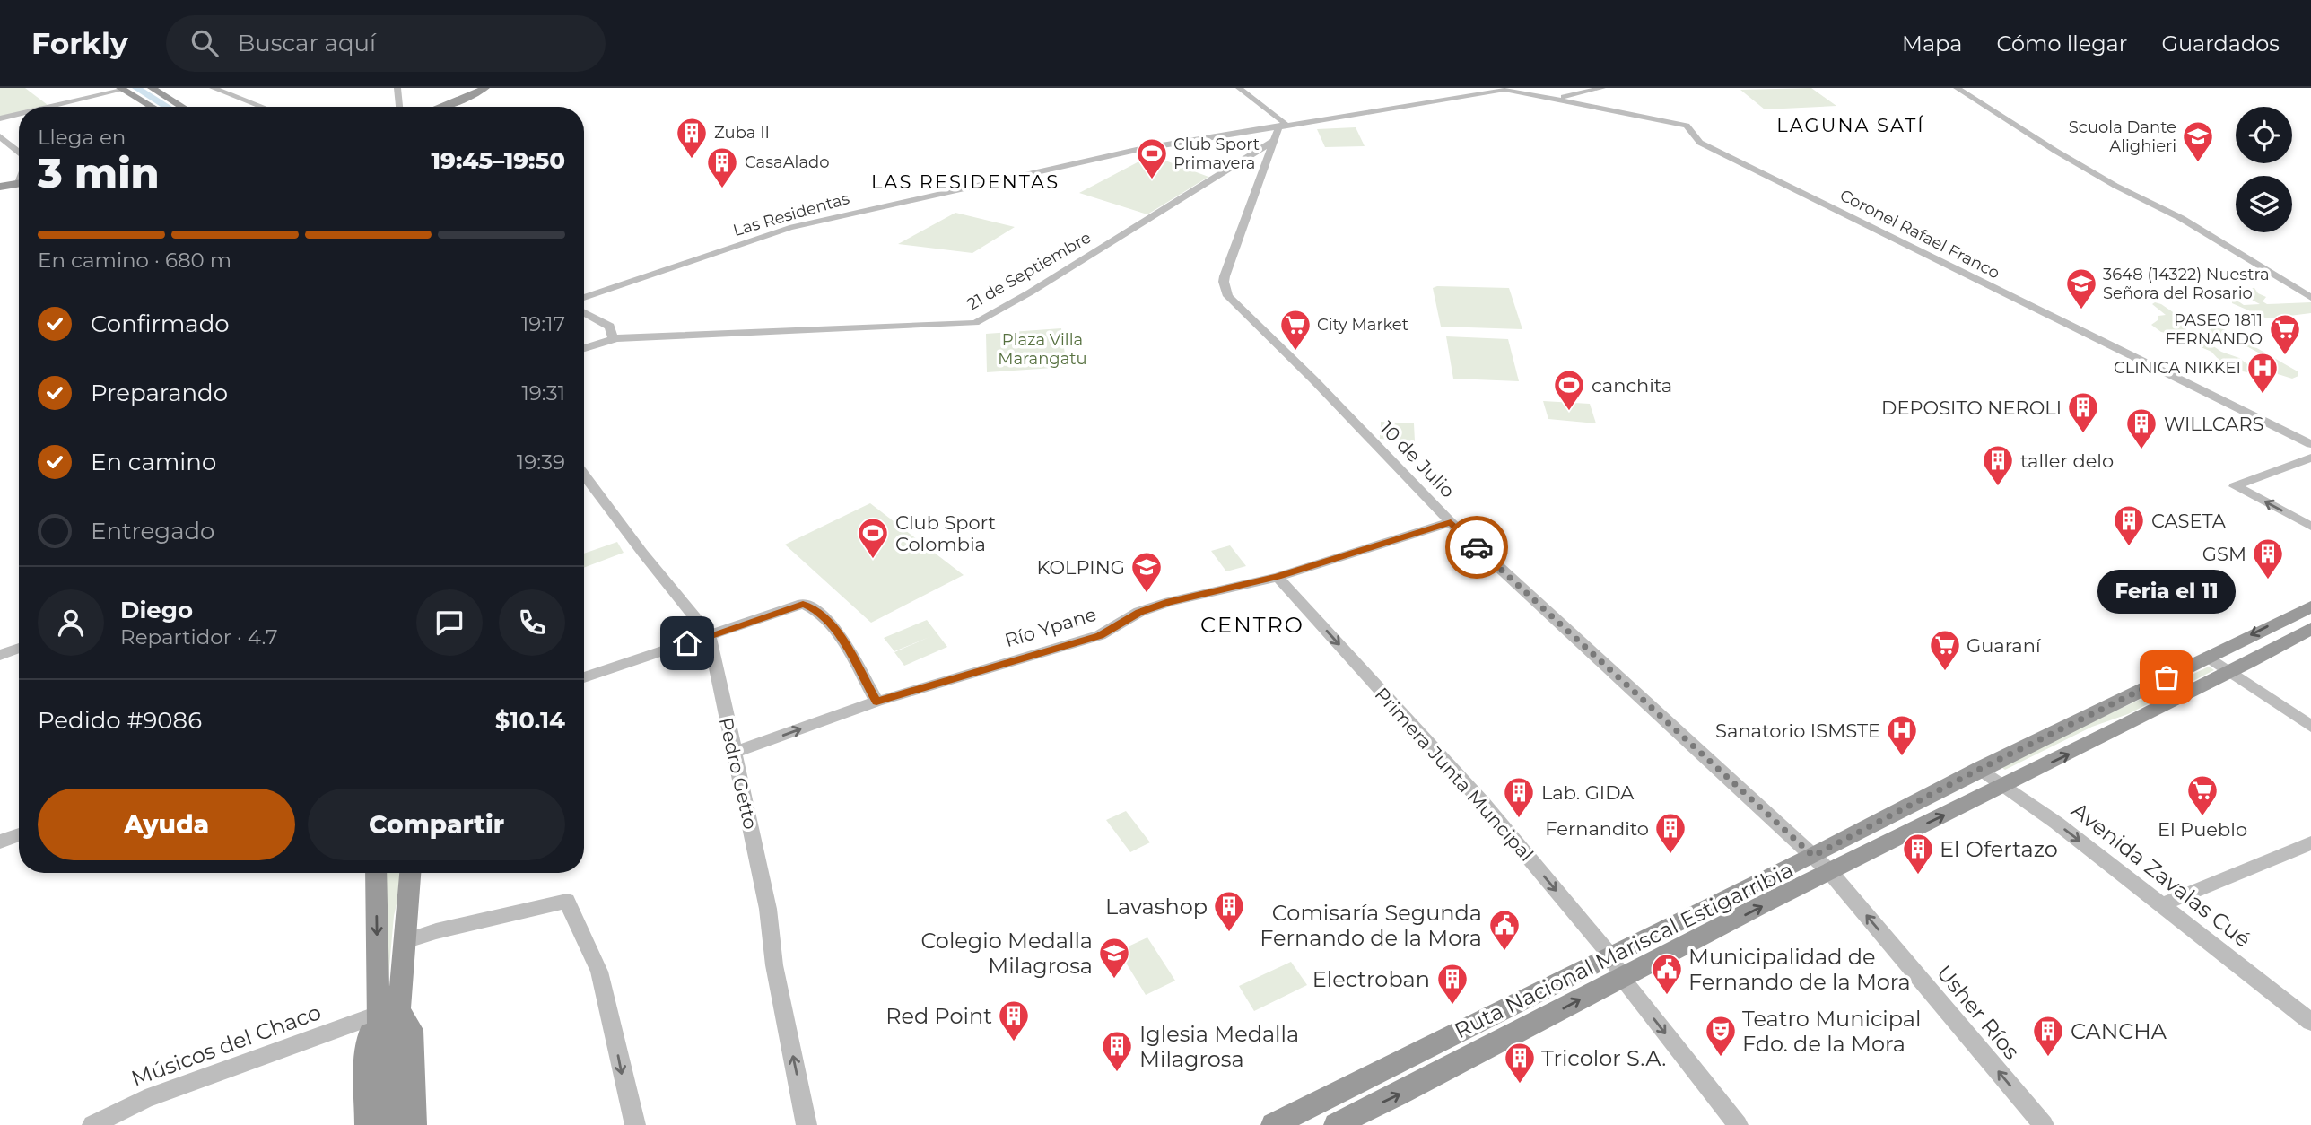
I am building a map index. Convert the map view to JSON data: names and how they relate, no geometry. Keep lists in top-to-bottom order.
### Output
{
  "streets": {
    "highway": ["Ruta Nacional Mariscal Estigarribia"],
    "street": [
      "Las Residentas",
      "Coronel Rafael Franco",
      "21 de Septiembre",
      "10 de Julio",
      "Río Ypane",
      "Pedro Getto",
      "Primera Junta Muncipal",
      "Avenida Zavalas Cué",
      "Usher Ríos",
      "Músicos del Chaco"
    ]
  },
  "crossings": [
    ["Las Residentas", "Coronel Rafael Franco"],
    ["Las Residentas", "10 de Julio"],
    ["21 de Septiembre", "10 de Julio"],
    ["10 de Julio", "Río Ypane"],
    ["10 de Julio", "Ruta Nacional Mariscal Estigarribia"],
    ["10 de Julio", "Usher Ríos"],
    ["Río Ypane", "Pedro Getto"],
    ["Río Ypane", "Primera Junta Muncipal"],
    ["Primera Junta Muncipal", "Ruta Nacional Mariscal Estigarribia"],
    ["Avenida Zavalas Cué", "Ruta Nacional Mariscal Estigarribia"],
    ["Ruta Nacional Mariscal Estigarribia", "Usher Ríos"]
  ],
  "one_way": [
    "Pedro Getto",
    "Primera Junta Muncipal",
    "Avenida Zavalas Cué",
    "Usher Ríos"
  ],
  "districts": ["LAGUNA SATÍ", "LAS RESIDENTAS", "CENTRO"],
  "parks": ["Plaza Villa Marangatu"],
  "places": {
    "building": [
      "Zuba II",
      "CasaAlado",
      "DEPOSITO NEROLI",
      "WILLCARS",
      "taller delo",
      "CASETA",
      "GSM",
      "Lab. GIDA",
      "Fernandito",
      "El Ofertazo",
      "Lavashop",
      "Electroban",
      "Red Point",
      "CANCHA",
      "Iglesia Medalla Milagrosa",
      "Tricolor S.A."
    ],
    "school or university": [
      "Scuola Dante Alighieri",
      "3648 (14322) Nuestra Señora del Rosario",
      "KOLPING",
      "Colegio Medalla Milagrosa"
    ],
    "sports": ["Club Sport Primavera", "canchita", "Club Sport Colombia"],
    "supermarket": [
      "City Market",
      "PASEO 1811 FERNANDO",
      "Guaraní",
      "El Pueblo"
    ],
    "hospital": ["CLINICA NIKKEI", "Sanatorio ISMSTE"],
    "other": ["Feria el 11"],
    "public building": ["Comisaría Segunda Fernando de la Mora", "Municipalidad de Fernando de la Mora"],
    "theatre": ["Teatro Municipal Fdo. de la Mora"]
  },
  "page": {
    "header": "Forkly",
    "search": "Buscar aquí",
    "nav": ["Mapa", "Cómo llegar", "Guardados"],
    "heading": ["3 min", "Llega en", "19:45–19:50"],
    "panel": [
      "Diego",
      "Repartidor · 4.7",
      "Pedido #9086",
      "$10.14"
    ],
    "bar": "En camino · 680 m",
    "list": [
      ["Confirmado", "19:17"],
      ["Preparando", "19:31"],
      ["En camino", "19:39"],
      "Entregado"
    ],
    "bubble": "Feria el 11",
    "buttons": ["Ayuda", "Compartir"]
  }
}
